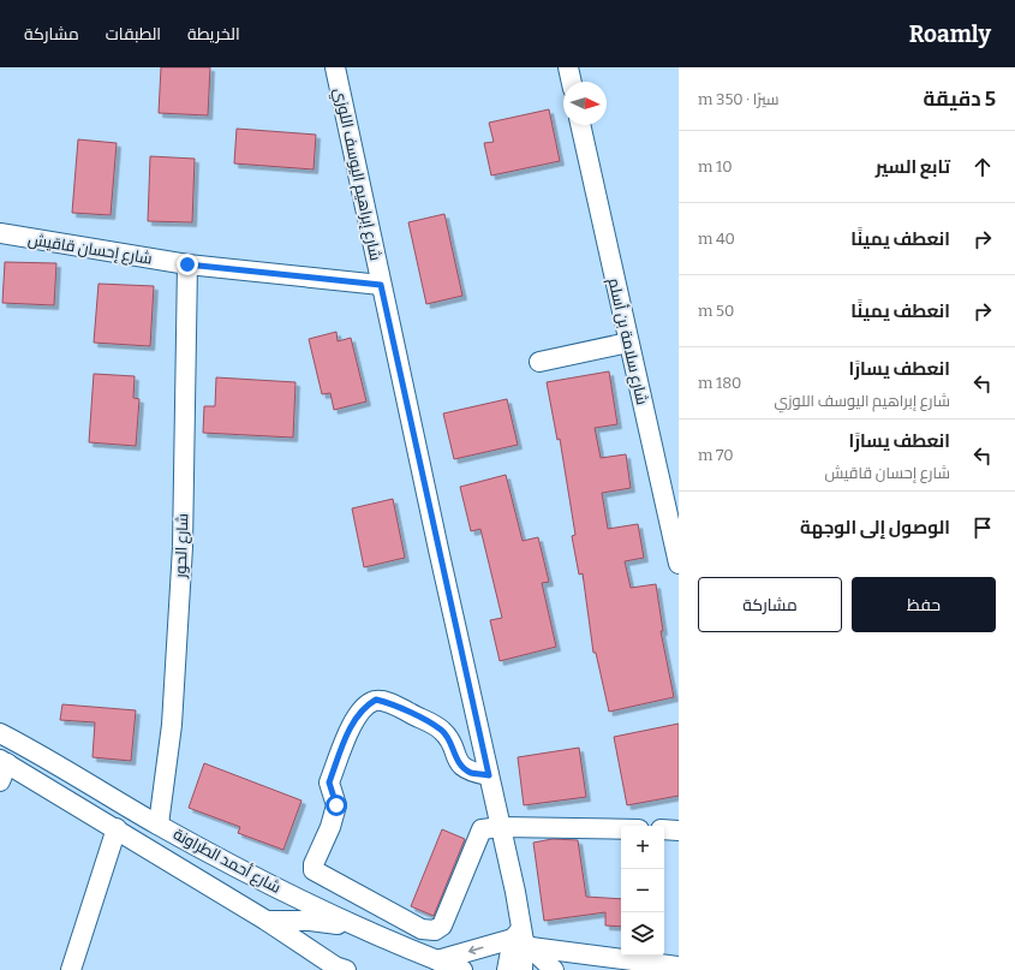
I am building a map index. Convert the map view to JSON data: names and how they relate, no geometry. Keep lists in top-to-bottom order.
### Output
{
  "streets": {
    "street": [
      "شارع إبراهيم اليوسف اللوزي",
      "شارع إحسان قاقيش",
      "شارع سلامة بن أسلم",
      "شارع الحور",
      "شارع أحمد الطراونة"
    ]
  },
  "crossings": [
    ["شارع إبراهيم اليوسف اللوزي", "شارع إحسان قاقيش"],
    ["شارع إحسان قاقيش", "شارع الحور"],
    ["شارع الحور", "شارع أحمد الطراونة"]
  ],
  "north": "right",
  "page": {
    "header": "Roamly",
    "nav": ["الخريطة", "الطبقات", "مشاركة"],
    "heading": ["5 دقيقة", "سيرًا · 350 m"],
    "list": [
      ["تابع السير", "10 m"],
      ["انعطف يمينًا", "40 m"],
      ["انعطف يمينًا", "50 m"],
      ["انعطف يسارًا", "شارع إبراهيم اليوسف اللوزي", "180 m"],
      ["انعطف يسارًا", "شارع إحسان قاقيش", "70 m"],
      "الوصول إلى الوجهة"
    ],
    "buttons": ["حفظ", "مشاركة"],
    "map_buttons": ["+", "−"]
  }
}
